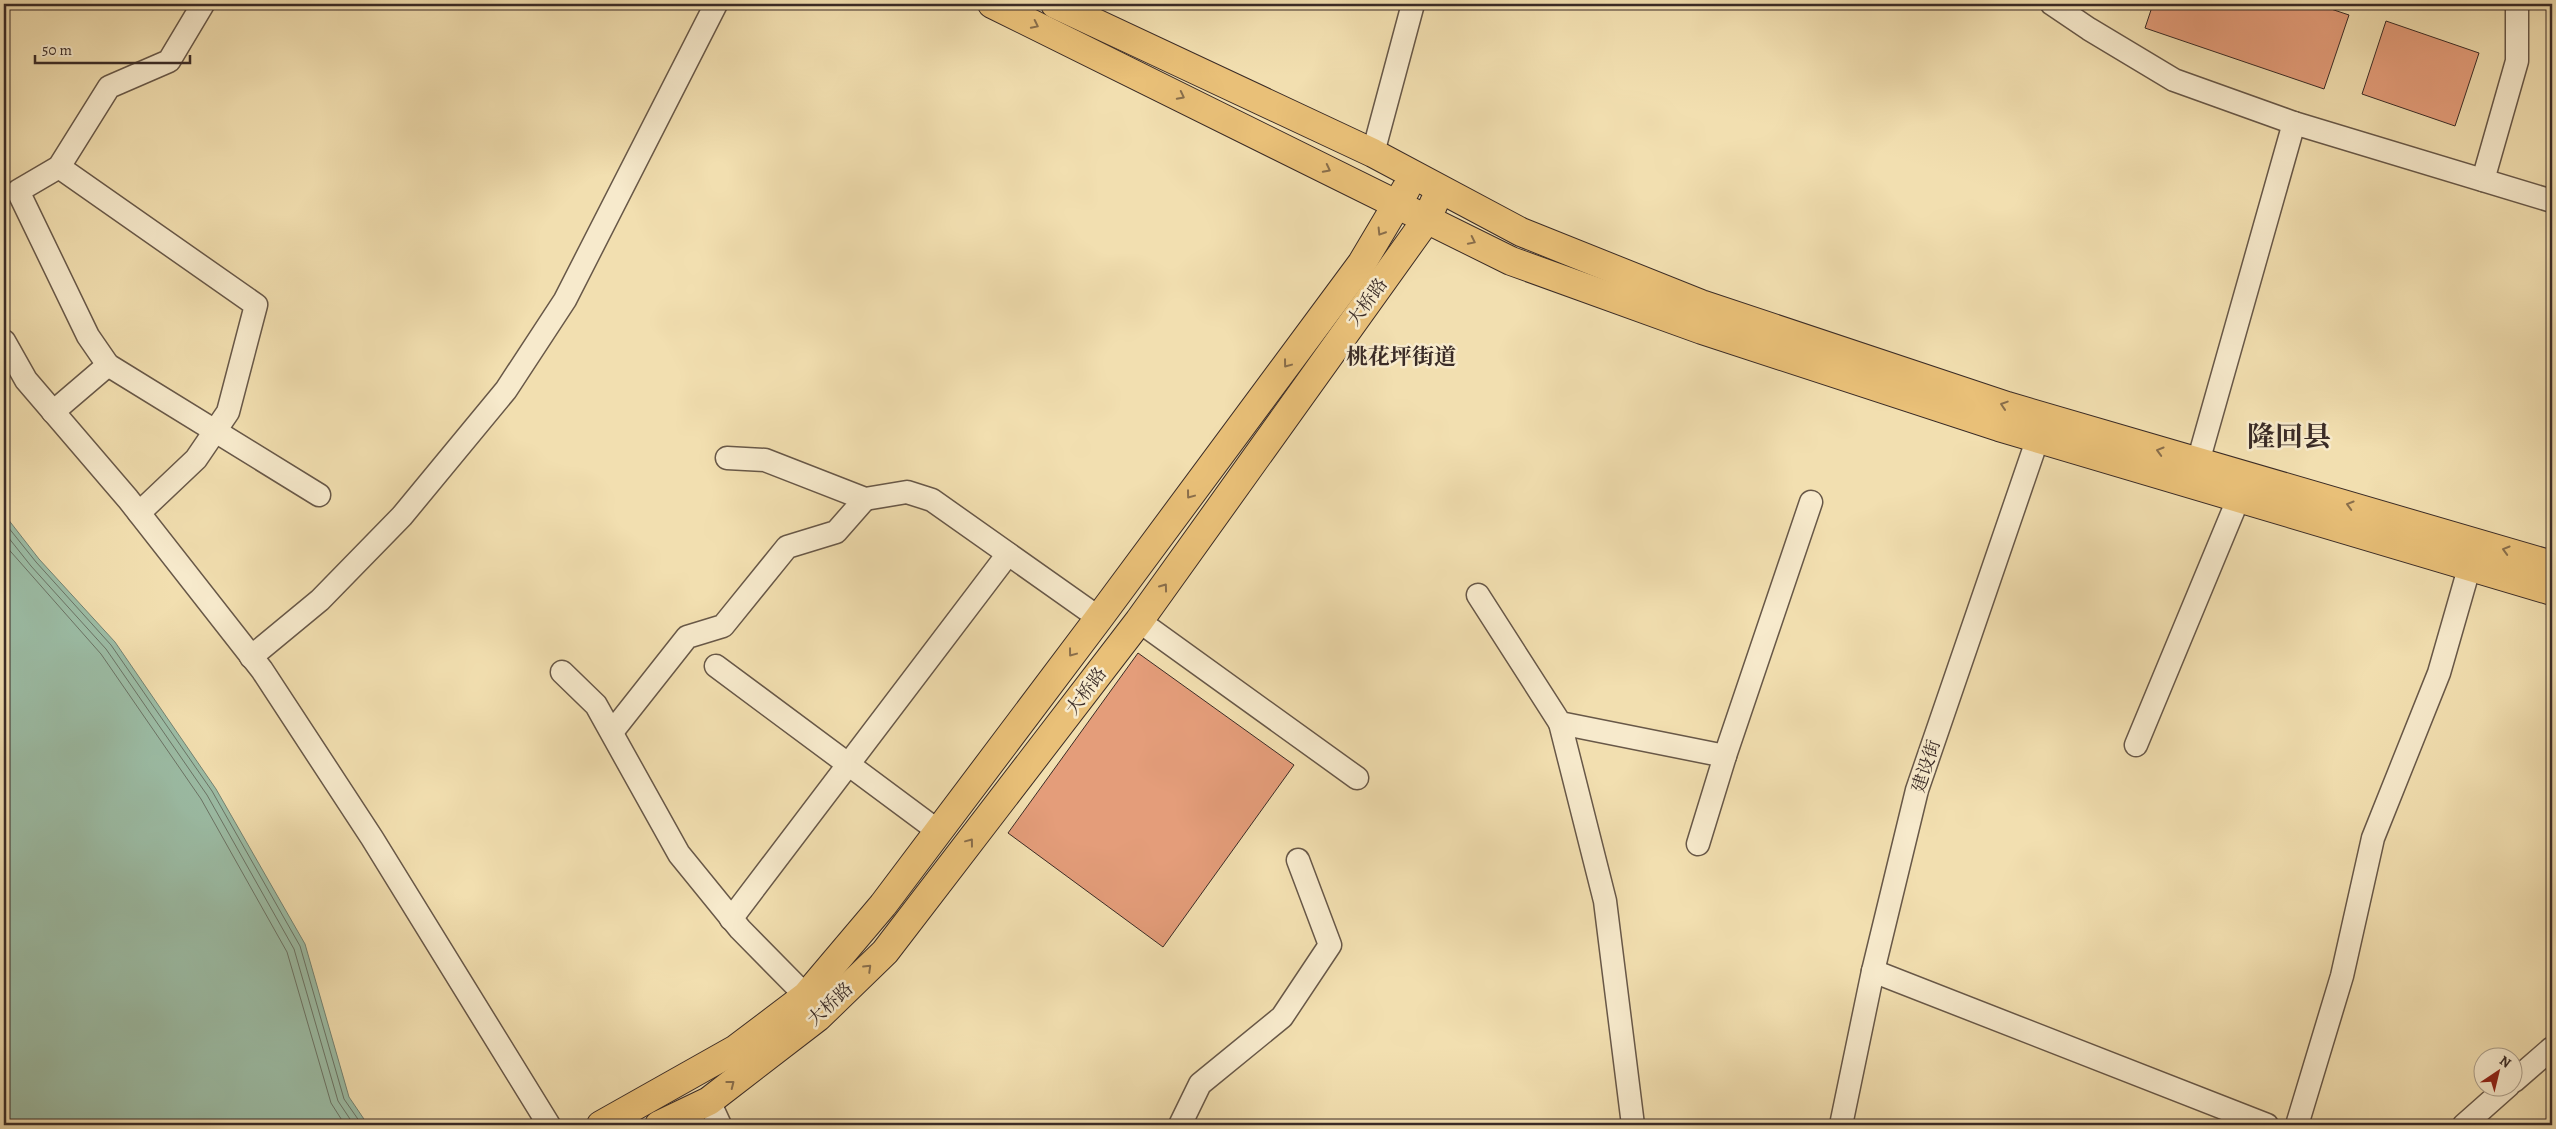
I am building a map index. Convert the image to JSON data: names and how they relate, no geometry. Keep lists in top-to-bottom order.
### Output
{
  "streets": {
    "main road": ["大桥路"],
    "street": ["建设街"]
  },
  "districts": ["桃花坪街道", "隆回县"],
  "scale_bar": "50 m",
  "north": "top right"
}
